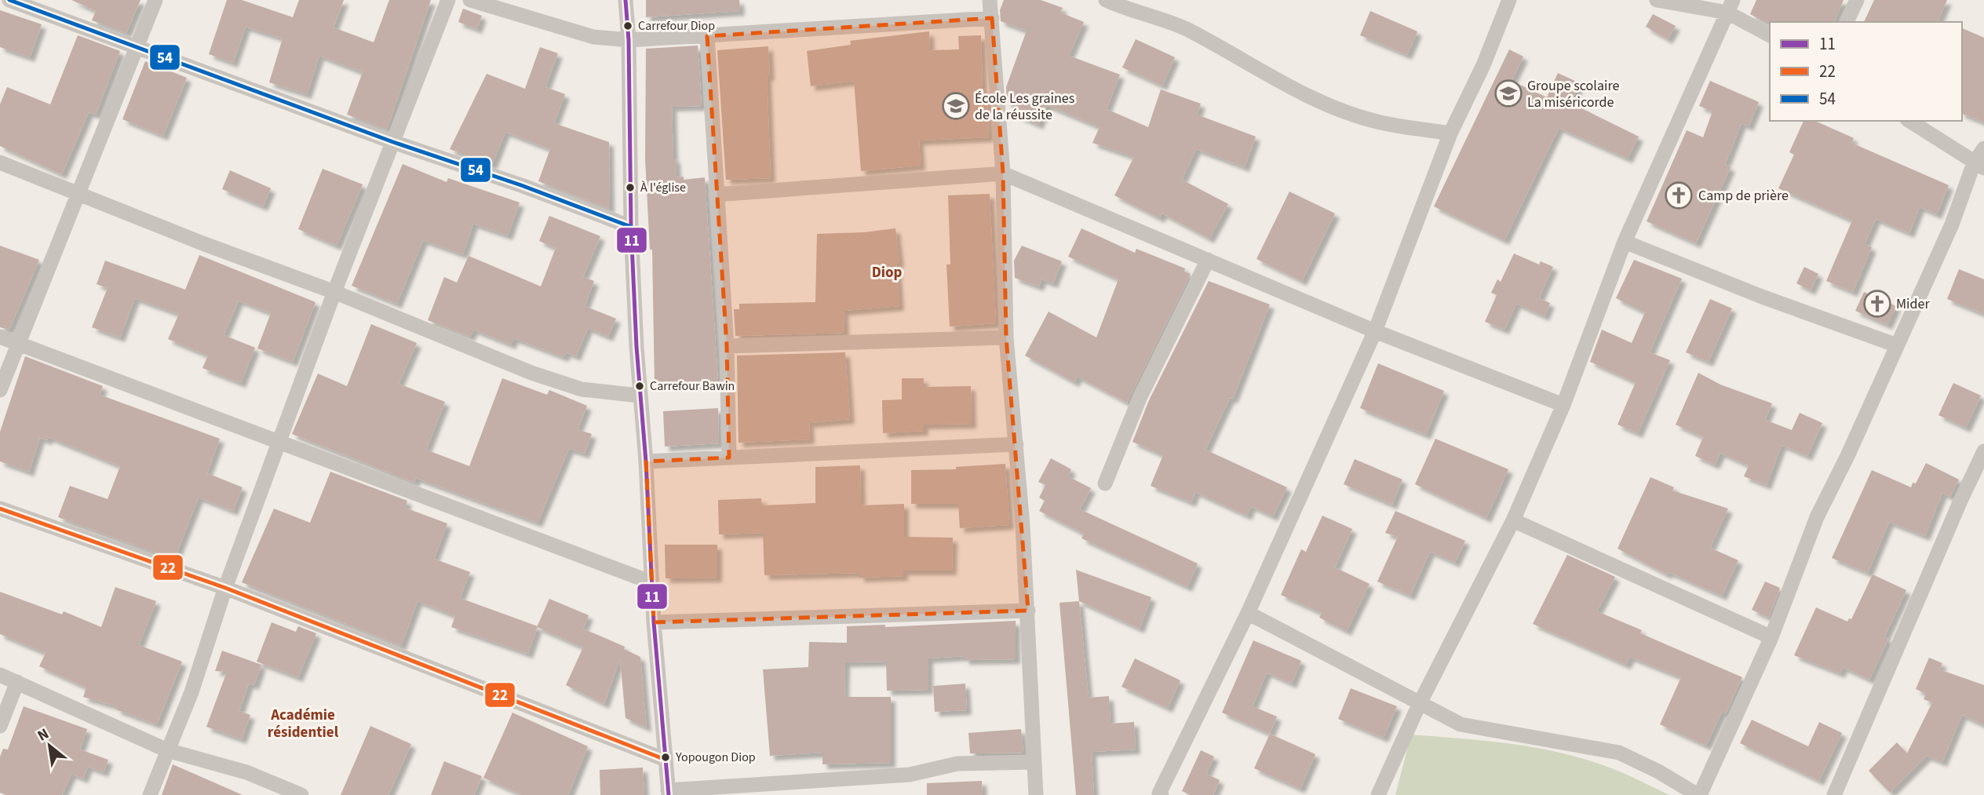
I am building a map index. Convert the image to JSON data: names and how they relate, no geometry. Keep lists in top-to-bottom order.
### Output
{
  "districts": ["Diop", "Académie résidentiel"],
  "places": {
    "other": [
      "Carrefour Diop",
      "À l'église",
      "Carrefour Bawin",
      "Yopougon Diop"
    ],
    "school or university": ["Groupe scolaire La miséricorde", "École Les graines de la réussite"],
    "church": ["Camp de prière", "Mider"]
  },
  "lines": ["transit line 11", "transit line 54", "transit line 22"],
  "legend": ["11", "22", "54"],
  "north": "top left"
}
